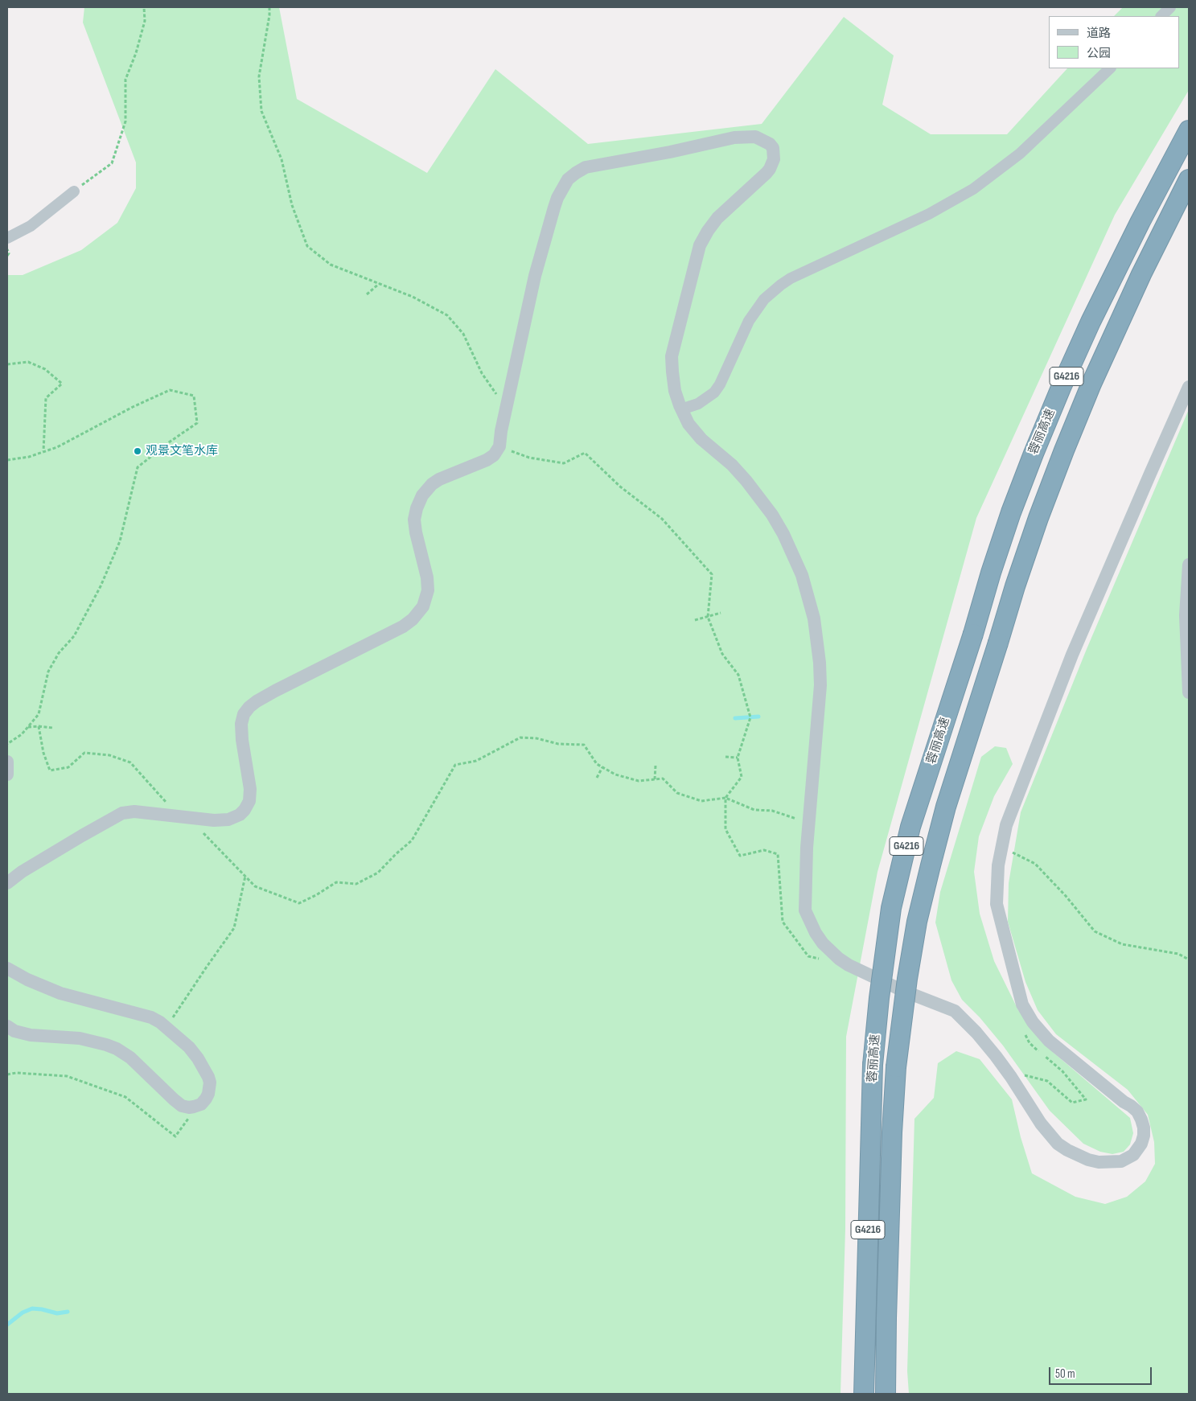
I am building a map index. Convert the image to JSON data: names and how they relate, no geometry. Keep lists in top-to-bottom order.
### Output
{
  "streets": {
    "highway": ["G4216", "蓉丽高速"]
  },
  "places": ["观景文笔水库"],
  "legend": ["道路", "公园"],
  "scale_bar": "50 m"
}
